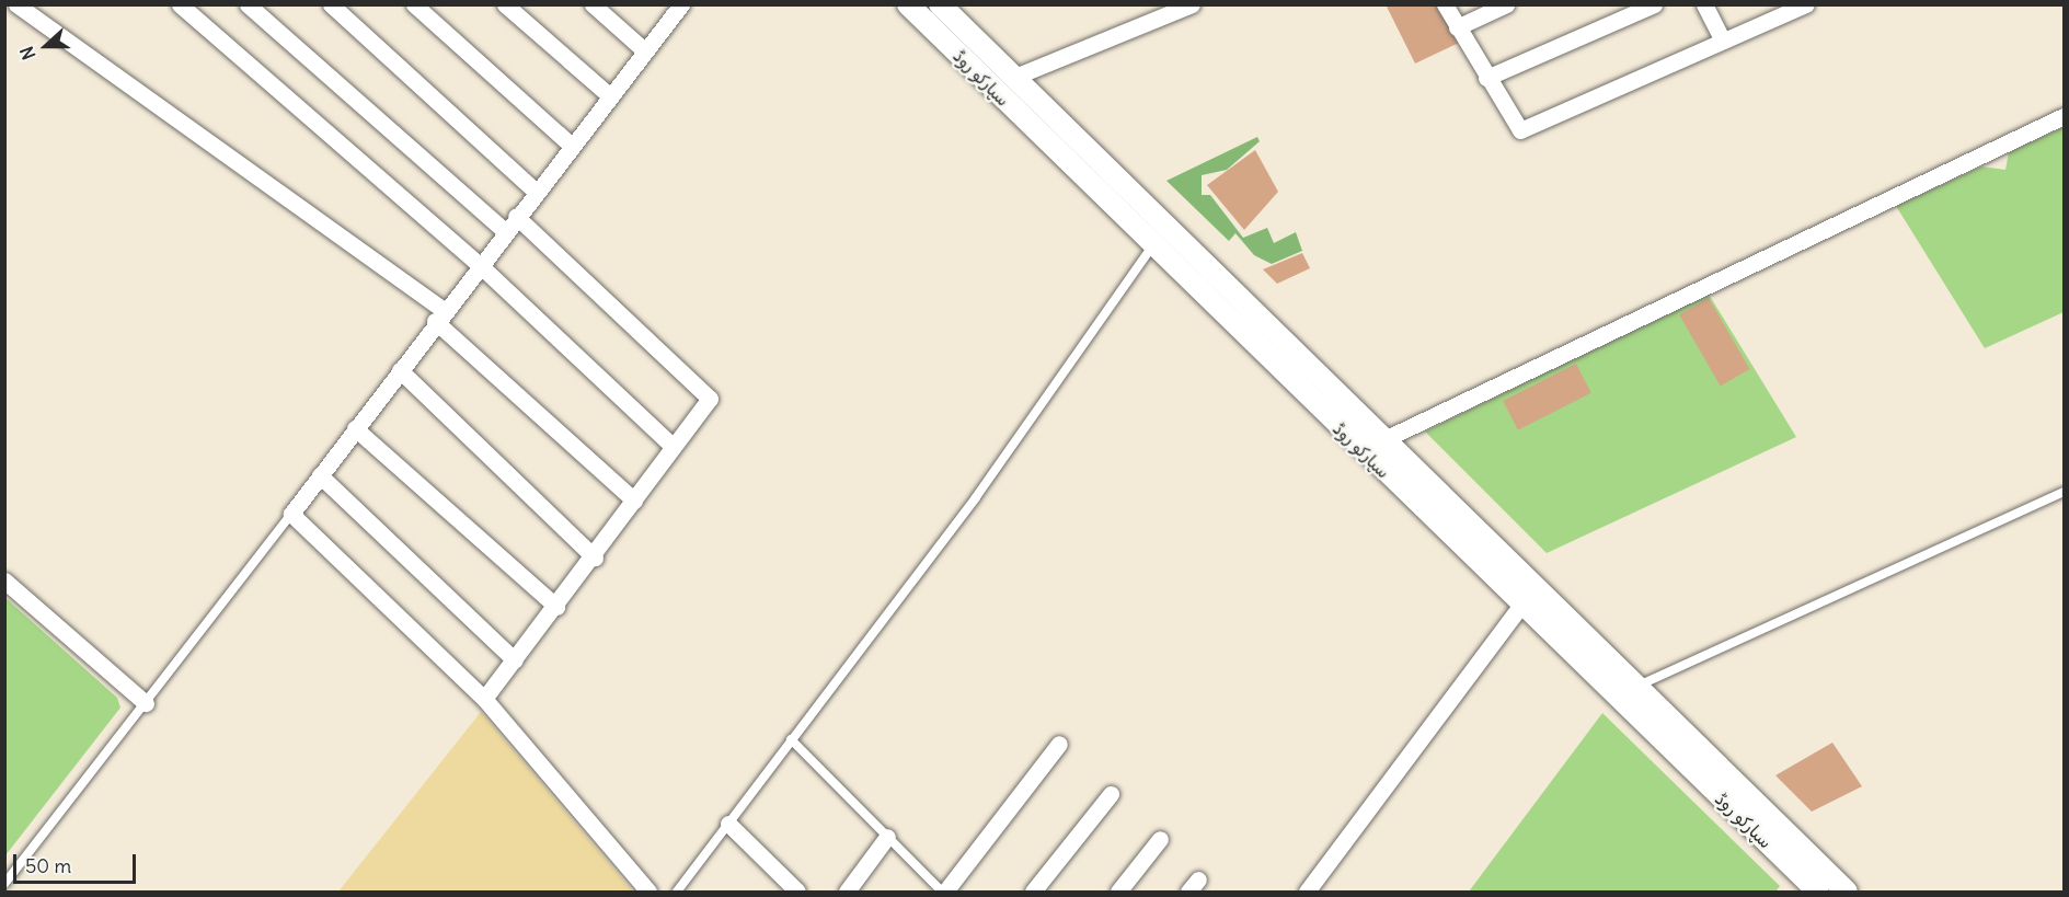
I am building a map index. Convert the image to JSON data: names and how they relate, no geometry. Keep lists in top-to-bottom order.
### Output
{
  "streets": {
    "street": ["سپارکو روڈ"]
  },
  "scale_bar": "50 m",
  "north": "left"
}
